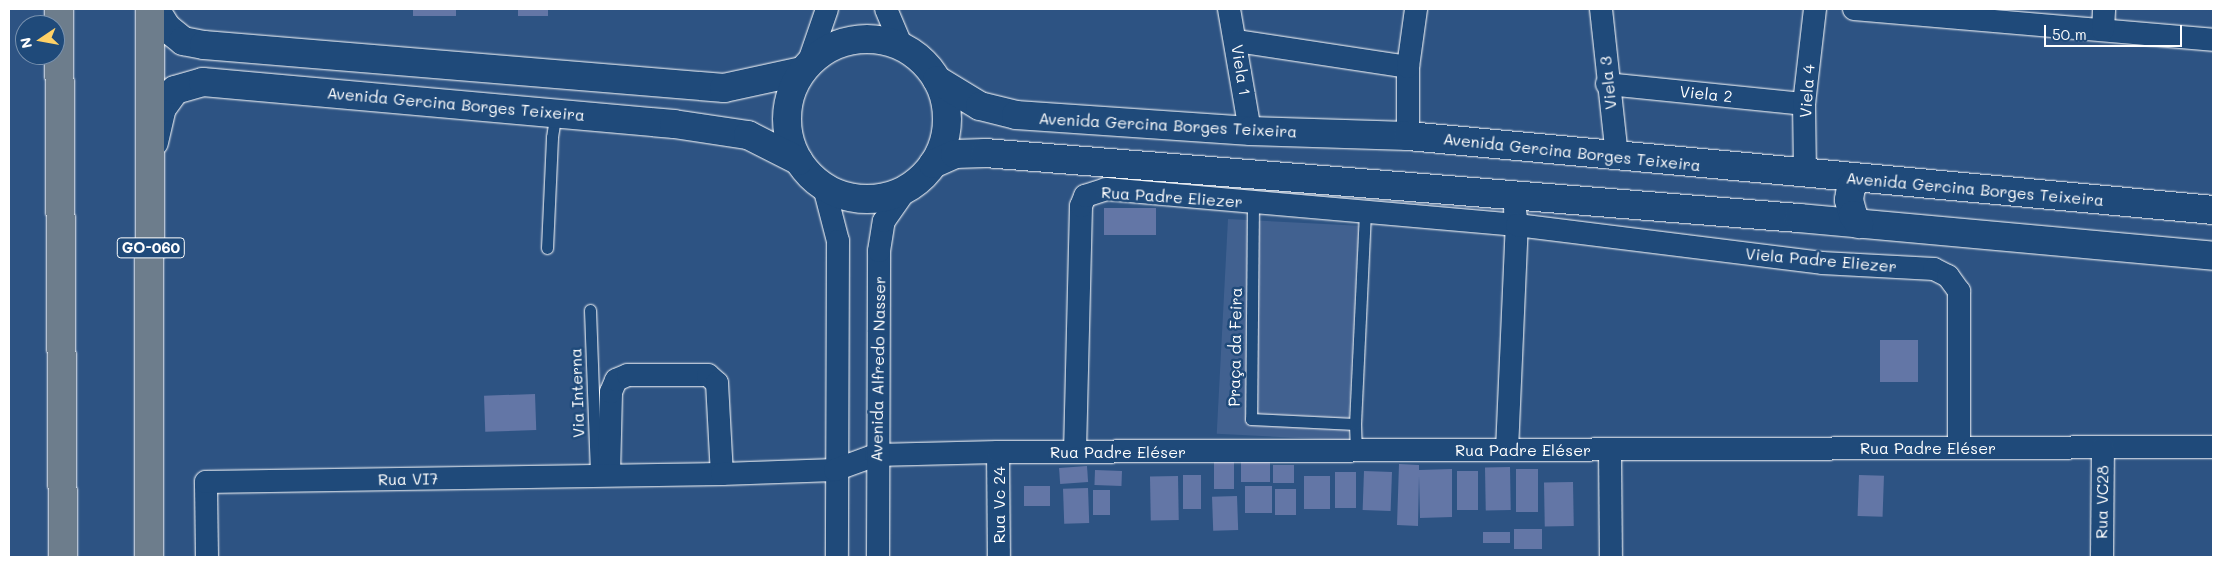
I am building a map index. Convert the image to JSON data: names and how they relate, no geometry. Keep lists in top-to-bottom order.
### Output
{
  "streets": {
    "main road": ["Avenida Gercina Borges Teixeira", "GO-060"],
    "street": [
      "Viela 1",
      "Viela 3",
      "Viela 4",
      "Viela 2",
      "Rua Padre Eliezer",
      "Viela Padre Eliezer",
      "Avenida Alfredo Nasser",
      "Rua Padre Eléser",
      "Rua VI7",
      "Rua VC28",
      "Rua Vc 24"
    ],
    "lane": ["Praça da Feira", "Via Interna"]
  },
  "crossings": [
    ["Viela 1", "Avenida Gercina Borges Teixeira"],
    ["Viela 3", "Viela 2"],
    ["Viela 3", "Avenida Gercina Borges Teixeira"],
    ["Viela 4", "Viela 2"],
    ["Viela 4", "Avenida Gercina Borges Teixeira"],
    ["Avenida Gercina Borges Teixeira", "GO-060"],
    ["Avenida Gercina Borges Teixeira", "Avenida Alfredo Nasser"],
    ["Rua Padre Eliezer", "Viela Padre Eliezer"],
    ["Rua Padre Eliezer", "Praça da Feira"],
    ["Rua Padre Eliezer", "Rua Padre Eléser"],
    ["Viela Padre Eliezer", "Rua Padre Eléser"],
    ["Avenida Alfredo Nasser", "Rua Padre Eléser"],
    ["Via Interna", "Rua VI7"],
    ["Rua Padre Eléser", "Rua VI7"],
    ["Rua Padre Eléser", "Rua VC28"],
    ["Rua Padre Eléser", "Rua Vc 24"]
  ],
  "scale_bar": "50 m",
  "north": "left"
}
